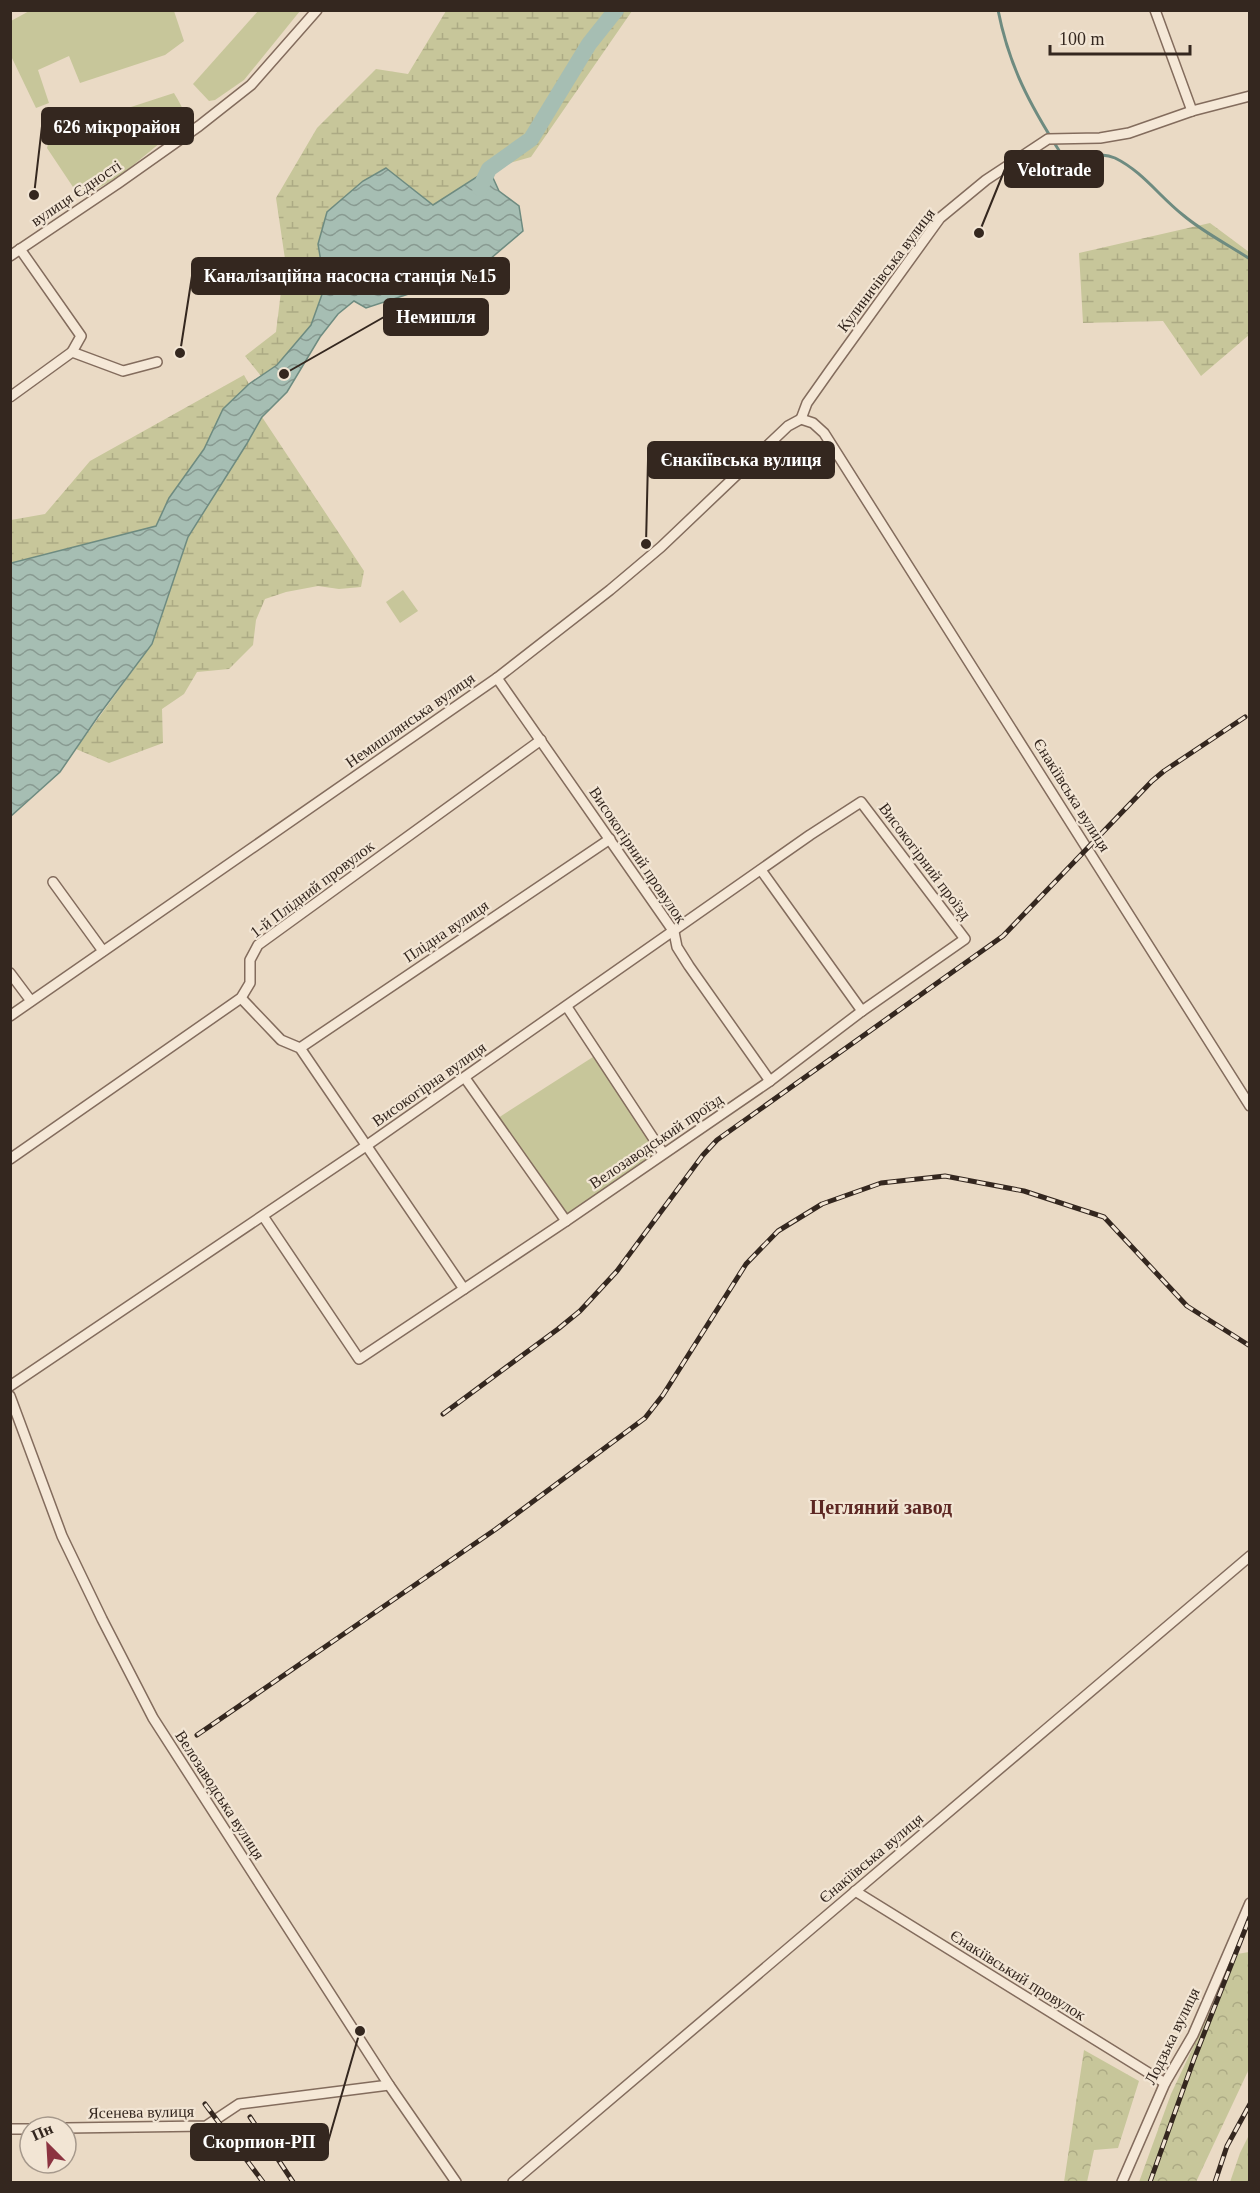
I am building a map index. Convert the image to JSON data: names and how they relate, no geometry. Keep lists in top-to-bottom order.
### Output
{
  "streets": {
    "street": [
      "вулиця Єдності",
      "Кулиничівська вулиця",
      "Немишлянська вулиця",
      "Єнакіївська вулиця",
      "Високогірний провулок",
      "Високогірний проїзд",
      "1-й Плідний провулок",
      "Плідна вулиця",
      "Високогірна вулиця",
      "Велозаводський проїзд",
      "Велозаводська вулиця",
      "Єнакіївський провулок",
      "Лодзька вулиця",
      "Ясенева вулиця"
    ]
  },
  "crossings": [
    ["Кулиничівська вулиця", "Немишлянська вулиця"],
    ["Кулиничівська вулиця", "Єнакіївська вулиця"],
    ["Немишлянська вулиця", "Єнакіївська вулиця"],
    ["Немишлянська вулиця", "Високогірний провулок"],
    ["Єнакіївська вулиця", "Єнакіївський провулок"],
    ["Високогірний провулок", "1-й Плідний провулок"],
    ["Високогірний провулок", "Плідна вулиця"],
    ["Високогірний провулок", "Високогірна вулиця"],
    ["Високогірний провулок", "Велозаводський проїзд"],
    ["Високогірний проїзд", "Високогірна вулиця"],
    ["Високогірний проїзд", "Велозаводський проїзд"],
    ["Високогірна вулиця", "Велозаводський проїзд"],
    ["Велозаводська вулиця", "Ясенева вулиця"],
    ["Єнакіївський провулок", "Лодзька вулиця"]
  ],
  "districts": ["Цегляний завод"],
  "places": [
    "626 мікрорайон",
    "Velotrade",
    "Каналізаційна насосна станція №15",
    "Немишля",
    "Єнакіївська вулиця",
    "Скорпион-РП"
  ],
  "scale_bar": "100 m",
  "north": "top left"
}
